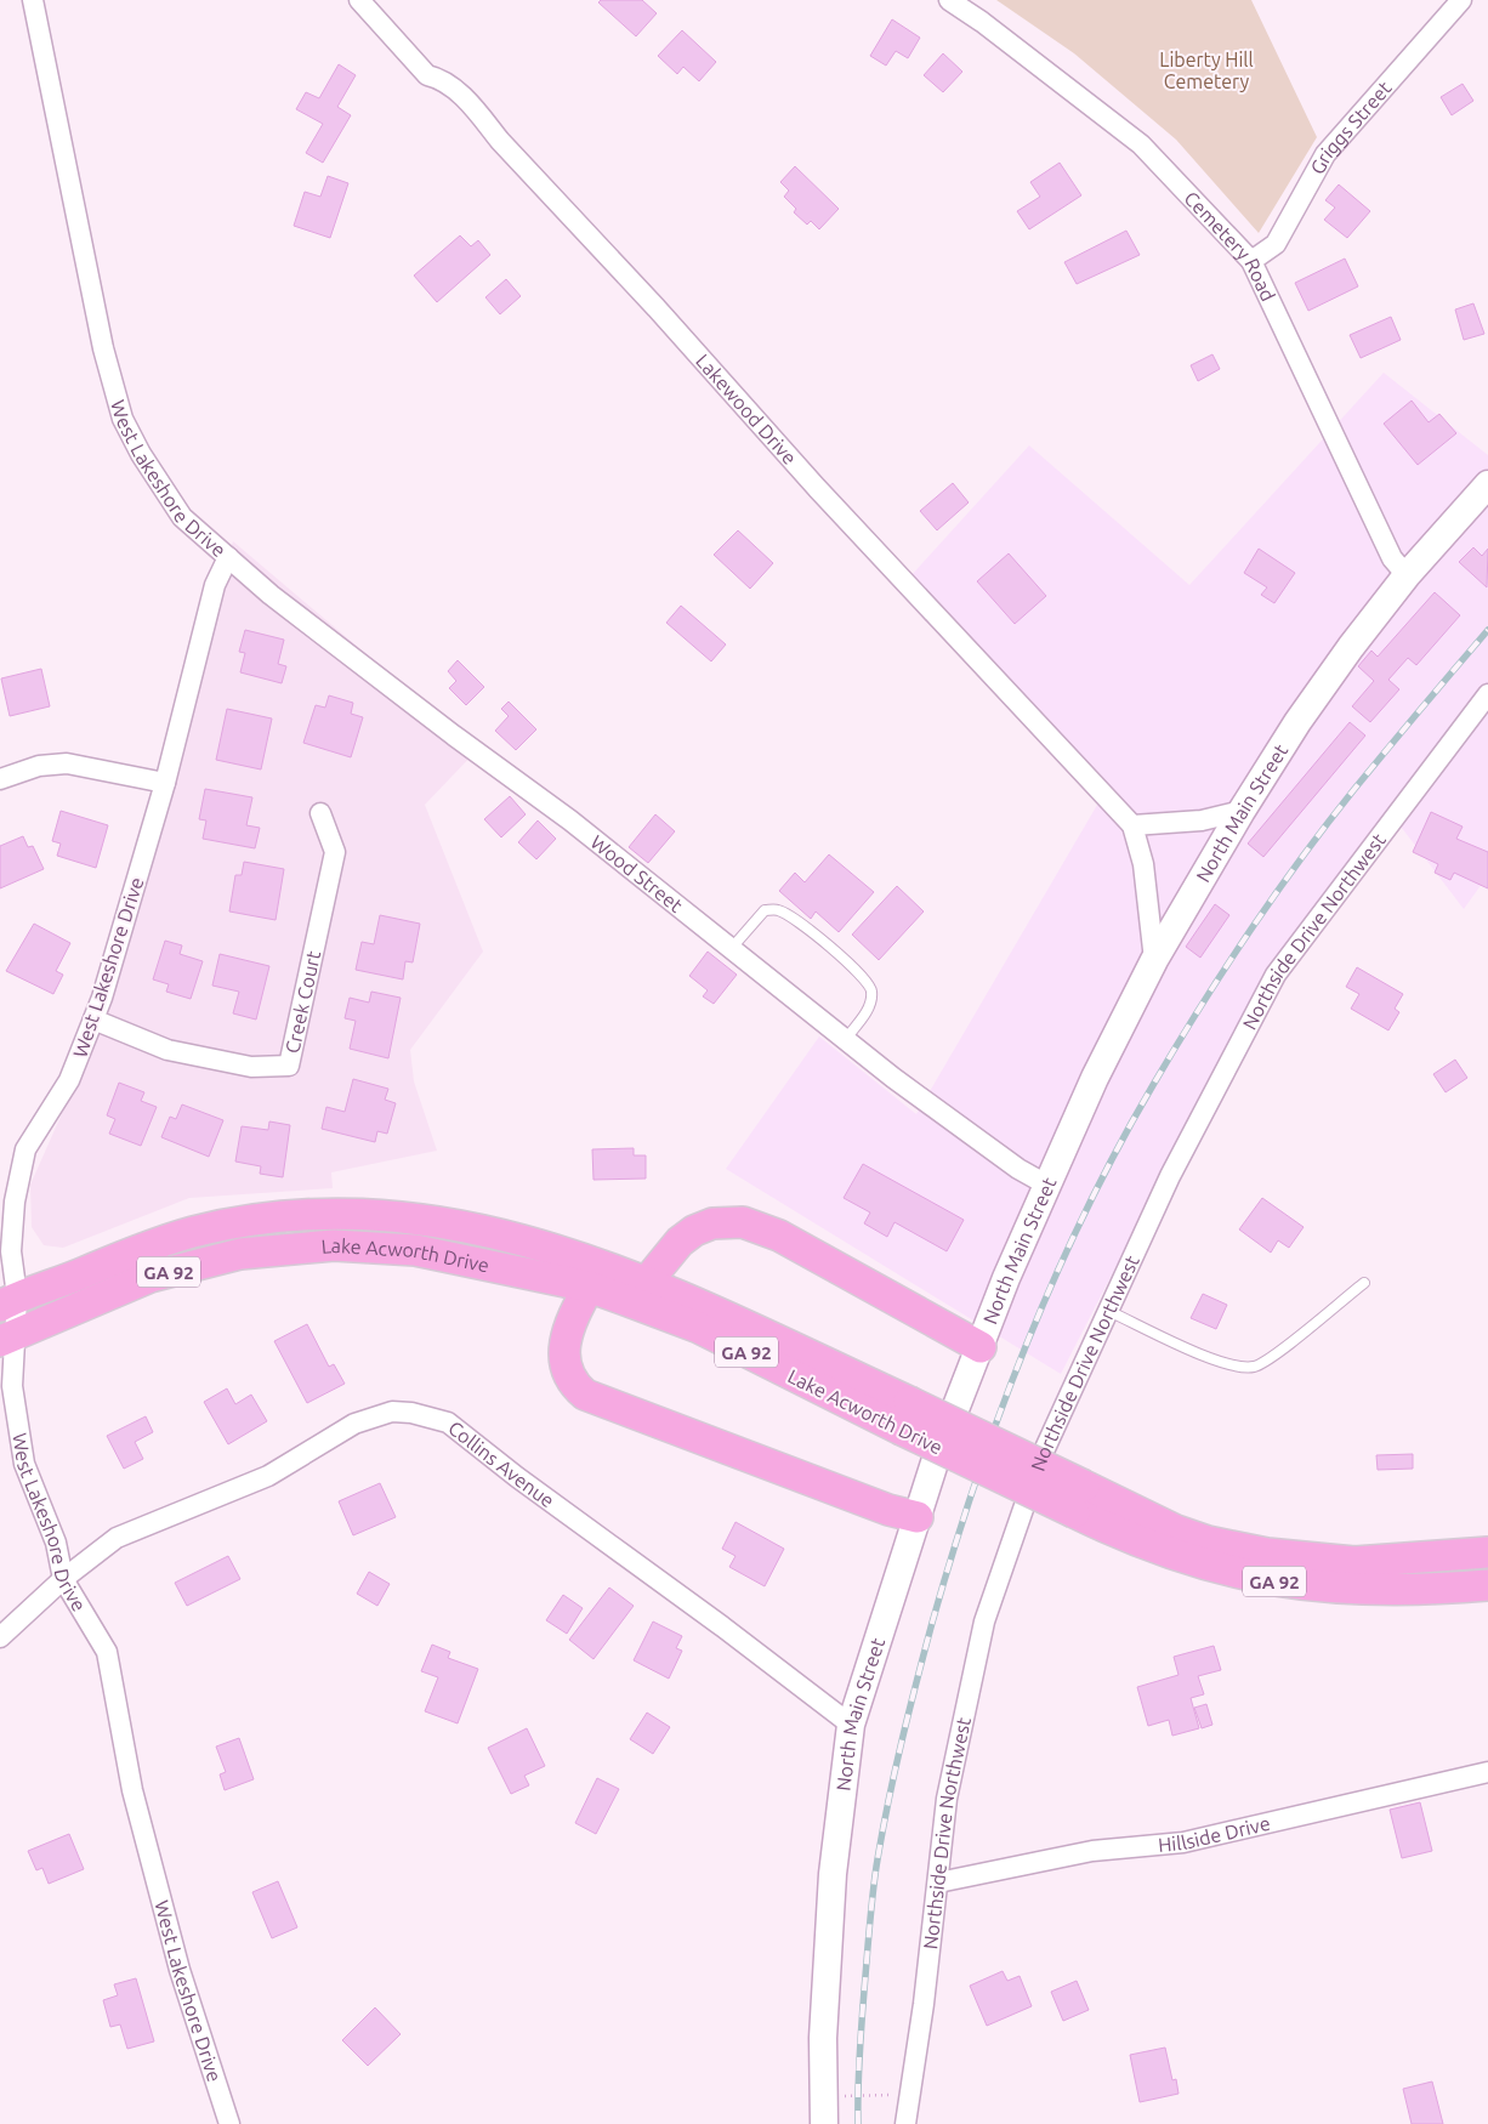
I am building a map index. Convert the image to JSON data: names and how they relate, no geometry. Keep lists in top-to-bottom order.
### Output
{
  "streets": {
    "main road": ["North Main Street", "Lake Acworth Drive", "GA 92"],
    "street": [
      "Griggs Street",
      "Cemetery Road",
      "Lakewood Drive",
      "West Lakeshore Drive",
      "Wood Street",
      "Northside Drive Northwest",
      "Creek Court",
      "Collins Avenue",
      "Hillside Drive"
    ]
  },
  "crossings": [
    ["Griggs Street", "Cemetery Road"],
    ["Cemetery Road", "North Main Street"],
    ["Lakewood Drive", "North Main Street"],
    ["West Lakeshore Drive", "Wood Street"],
    ["West Lakeshore Drive", "Creek Court"],
    ["West Lakeshore Drive", "Lake Acworth Drive"],
    ["West Lakeshore Drive", "Collins Avenue"],
    ["North Main Street", "Wood Street"],
    ["North Main Street", "Collins Avenue"],
    ["Northside Drive Northwest", "Hillside Drive"]
  ],
  "parks": ["Liberty Hill Cemetery"]
}
